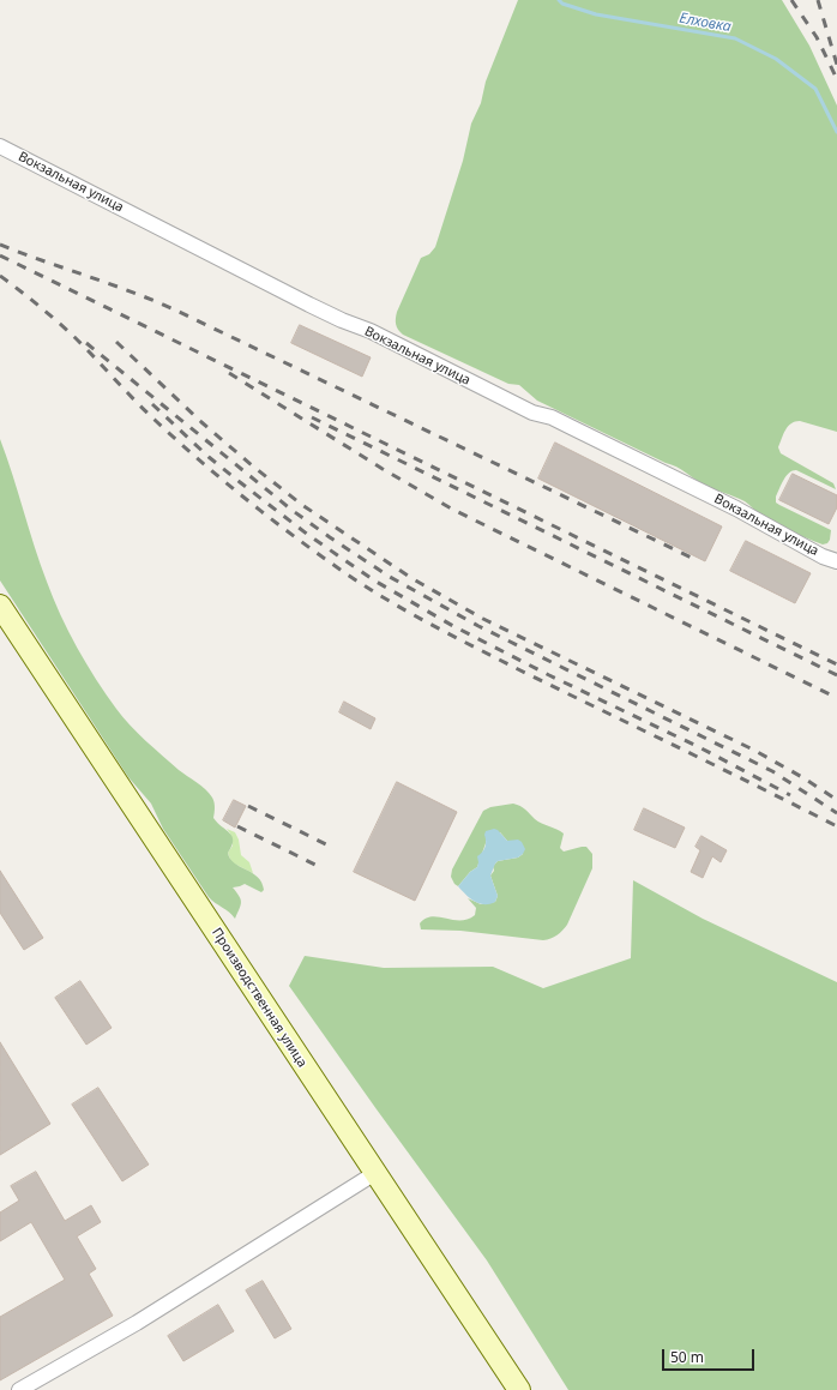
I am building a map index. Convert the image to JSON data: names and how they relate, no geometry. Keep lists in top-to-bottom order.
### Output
{
  "streets": {
    "main road": ["Производственная улица"],
    "street": ["Вокзальная улица"]
  },
  "water": ["Елховка"],
  "scale_bar": "50 m"
}
